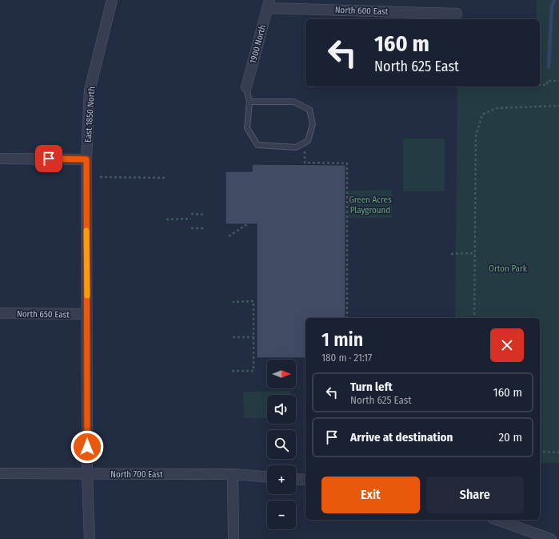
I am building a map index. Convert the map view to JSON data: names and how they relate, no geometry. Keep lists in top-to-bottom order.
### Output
{
  "streets": {
    "street": [
      "North 600 East",
      "1900 North",
      "East 1850 North",
      "North 650 East",
      "North 700 East"
    ]
  },
  "crossings": [
    ["North 600 East", "1900 North"],
    ["East 1850 North", "North 650 East"],
    ["East 1850 North", "North 700 East"]
  ],
  "parks": ["Green Acres Playground", "Orton Park"],
  "north": "right",
  "page": {
    "turn": ["160 m", "North 625 East"],
    "heading": ["1 min", "180 m · 21:17"],
    "map_buttons": ["+", "−"],
    "list": [
      {
        "name": "Turn left",
        "note": "North 625 East",
        "value": "160 m"
      },
      {
        "name": "Arrive at destination",
        "value": "20 m"
      }
    ],
    "buttons": ["Exit", "Share"]
  }
}
